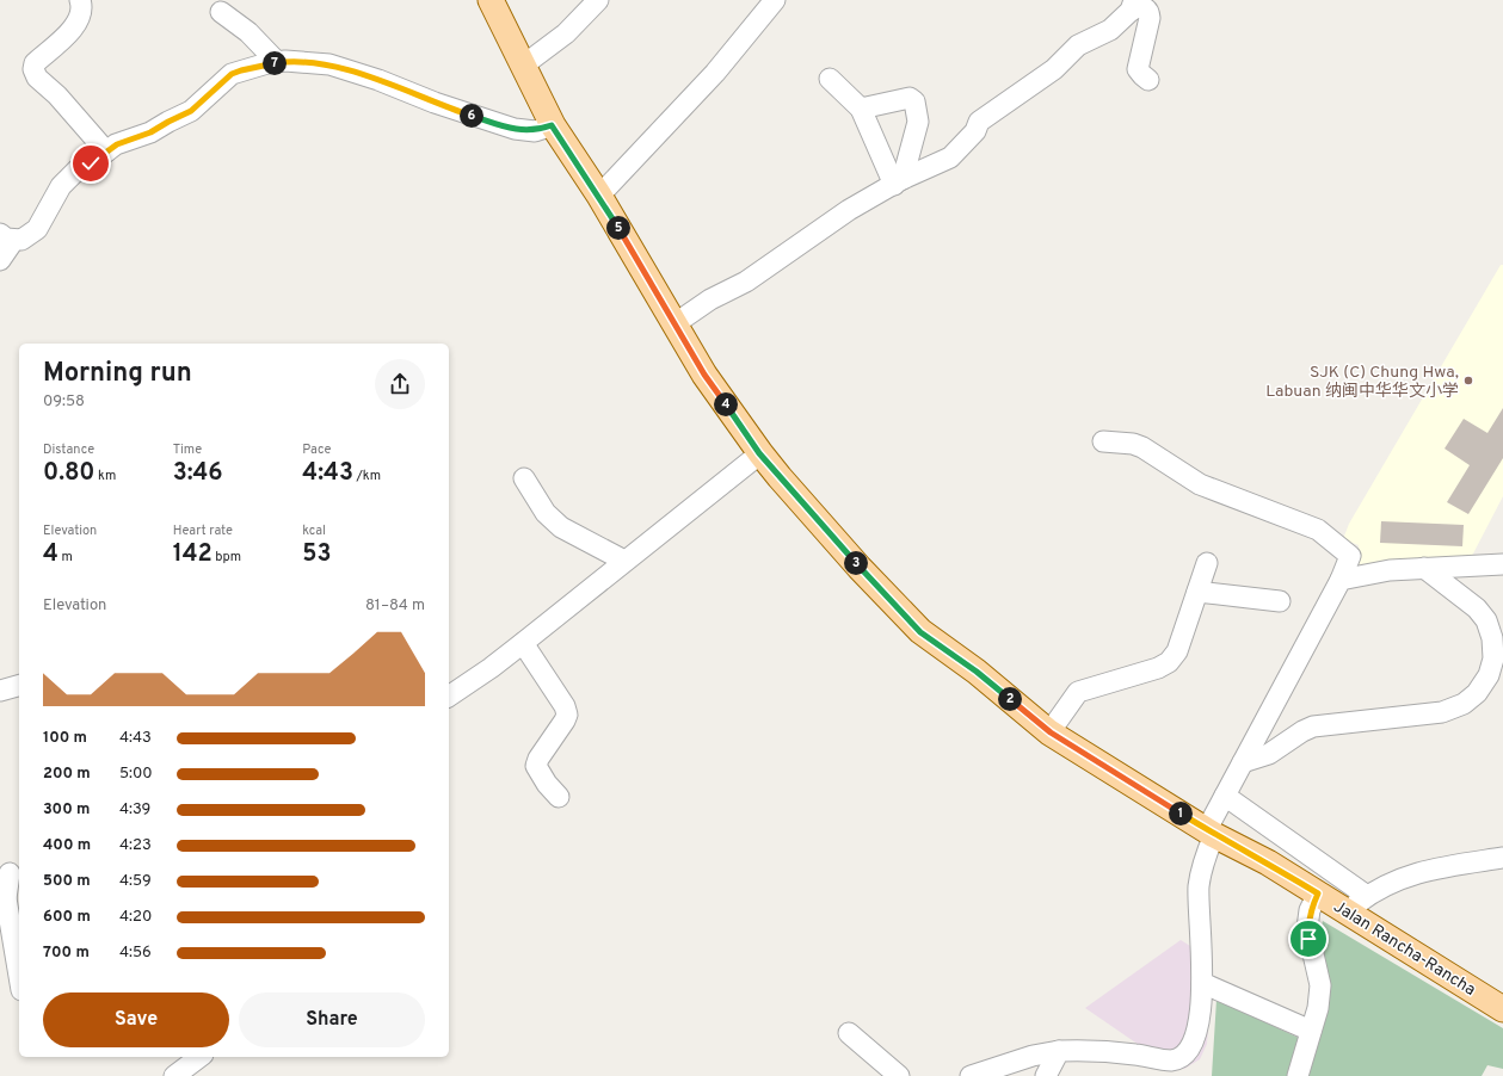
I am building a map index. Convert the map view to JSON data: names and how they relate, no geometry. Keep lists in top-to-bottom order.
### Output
{
  "streets": {
    "main road": ["Jalan Rancha-Rancha"]
  },
  "places": ["SJK (C) Chung Hwa, Labuan 纳闽中华华文小学"],
  "page": {
    "pins": [
      "7",
      "6",
      "5",
      "4",
      "3",
      "2",
      "1"
    ],
    "heading": ["Morning run", "09:58"],
    "stats": [
      ["Distance", "0.80 km"],
      ["Time", "3:46"],
      ["Pace", "4:43 /km"],
      ["Elevation", "4 m"],
      ["Heart rate", "142 bpm"],
      ["kcal", "53"]
    ],
    "chart": ["Elevation", "81–84 m"],
    "list": [
      {
        "name": "100 m",
        "note": "4:43"
      },
      {
        "name": "200 m",
        "note": "5:00"
      },
      {
        "name": "300 m",
        "note": "4:39"
      },
      {
        "name": "400 m",
        "note": "4:23"
      },
      {
        "name": "500 m",
        "note": "4:59"
      },
      {
        "name": "600 m",
        "note": "4:20"
      },
      {
        "name": "700 m",
        "note": "4:56"
      }
    ],
    "buttons": ["Save", "Share"]
  }
}
